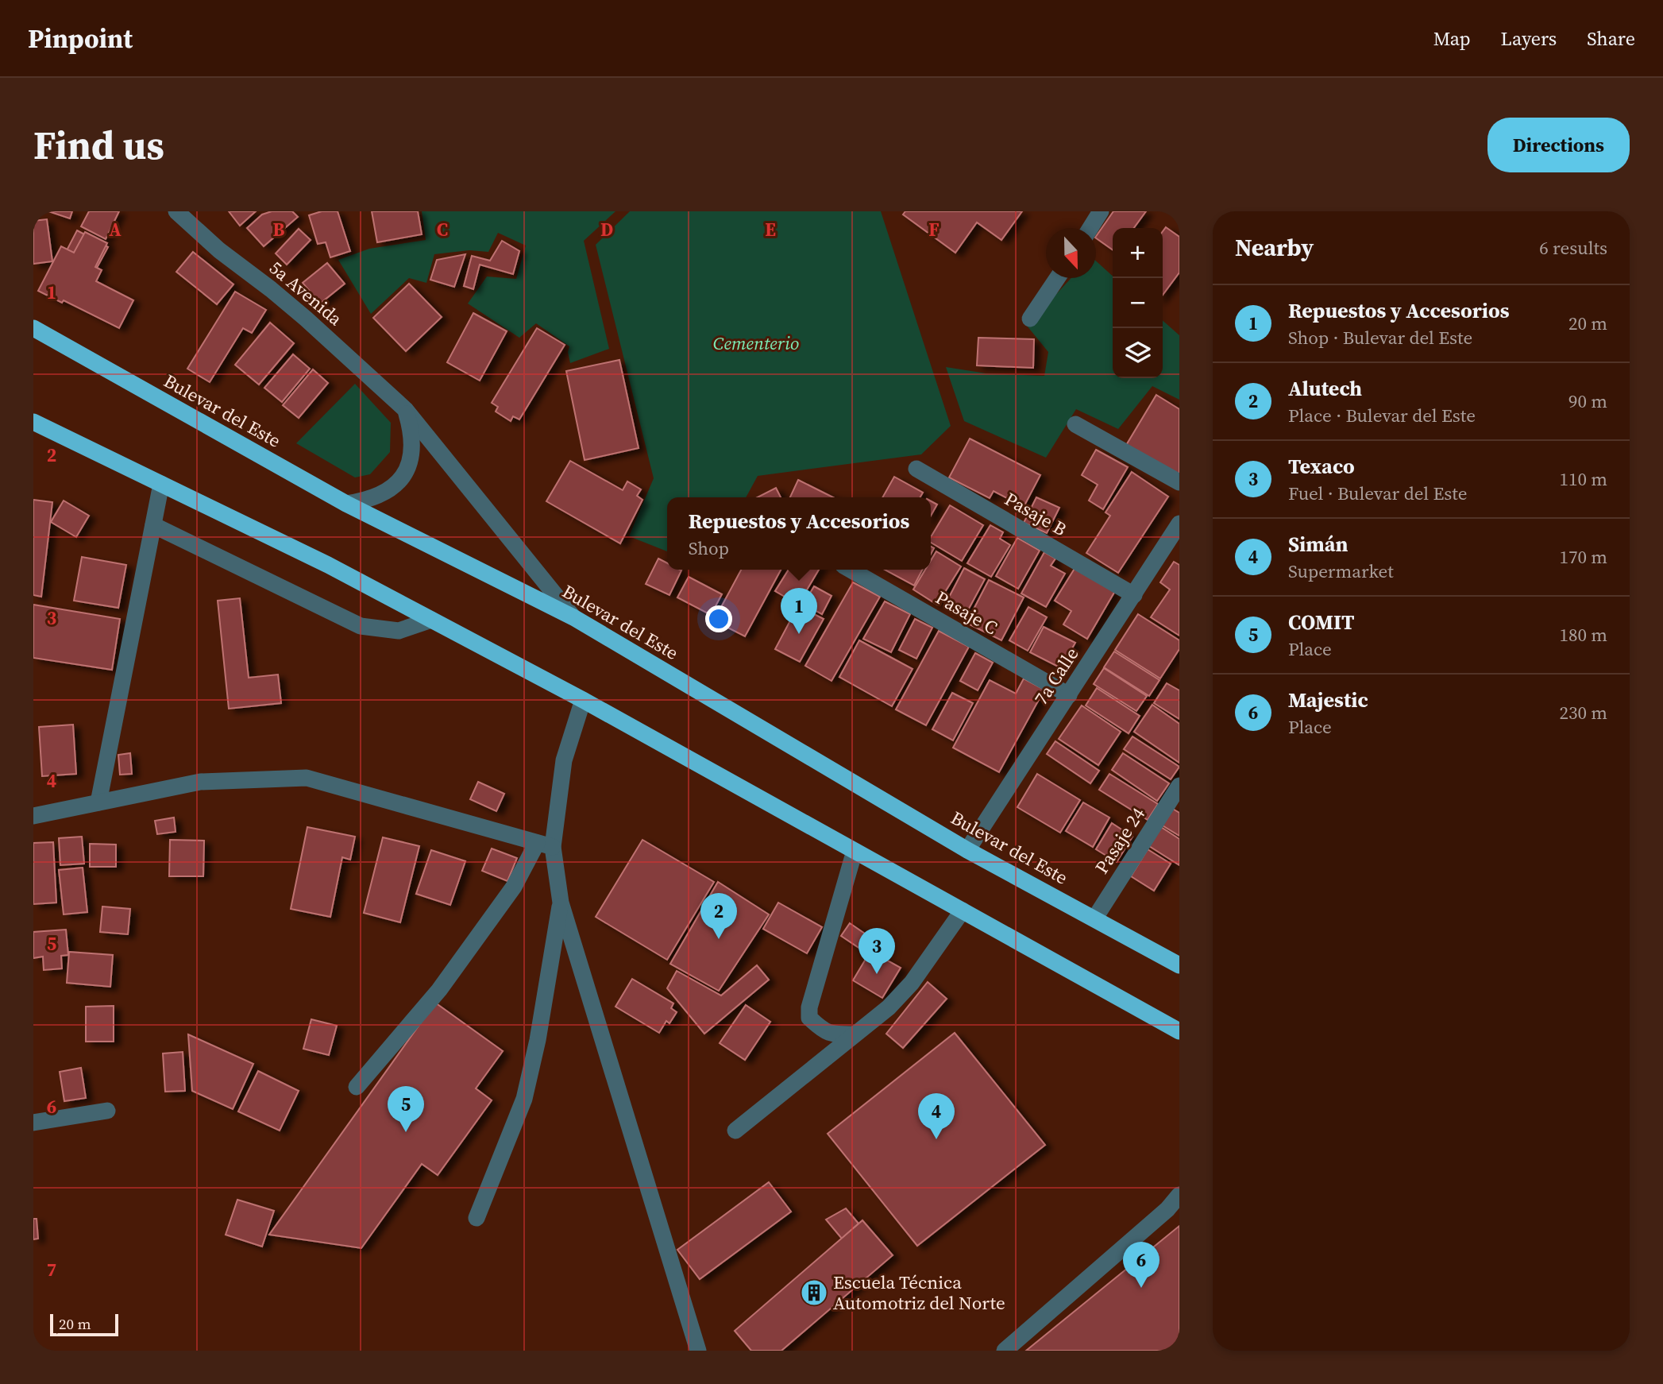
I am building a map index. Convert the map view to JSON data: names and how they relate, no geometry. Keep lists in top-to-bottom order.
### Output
{
  "streets": {
    "highway": ["Bulevar del Este"],
    "street": [
      "5a Avenida",
      "Pasaje B",
      "Pasaje C",
      "7a Calle",
      "Pasaje 24"
    ]
  },
  "crossings": [
    ["5a Avenida", "Bulevar del Este"],
    ["Bulevar del Este", "7a Calle"],
    ["Bulevar del Este", "Pasaje 24"],
    ["Pasaje B", "7a Calle"],
    ["Pasaje C", "7a Calle"]
  ],
  "parks": ["Cementerio"],
  "places": {
    "building": ["Escuela Técnica Automotriz del Norte"]
  },
  "scale_bar": "20 m",
  "north": "bottom",
  "page": {
    "header": "Pinpoint",
    "nav": ["Map", "Layers", "Share"],
    "buttons": "Directions",
    "title": "Find us",
    "heading": ["Nearby", "6 results"],
    "map_buttons": ["+", "−"],
    "list": [
      {
        "mark": "1",
        "name": "Repuestos y Accesorios",
        "note": "Shop · Bulevar del Este",
        "value": "20 m"
      },
      {
        "mark": "2",
        "name": "Alutech",
        "note": "Place · Bulevar del Este",
        "value": "90 m"
      },
      {
        "mark": "3",
        "name": "Texaco",
        "note": "Fuel · Bulevar del Este",
        "value": "110 m"
      },
      {
        "mark": "4",
        "name": "Simán",
        "note": "Supermarket",
        "value": "170 m"
      },
      {
        "mark": "5",
        "name": "COMIT",
        "note": "Place",
        "value": "180 m"
      },
      {
        "mark": "6",
        "name": "Majestic",
        "note": "Place",
        "value": "230 m"
      }
    ],
    "popup": ["Repuestos y Accesorios", "Shop"],
    "pins": [
      "1",
      "2",
      "3",
      "5",
      "4",
      "6"
    ],
    "scale": "20 m"
  },
  "grid": {
    "columns": [
      "A",
      "B",
      "C",
      "D",
      "E",
      "F"
    ],
    "rows": [
      "1",
      "2",
      "3",
      "4",
      "5",
      "6",
      "7"
    ]
  }
}
